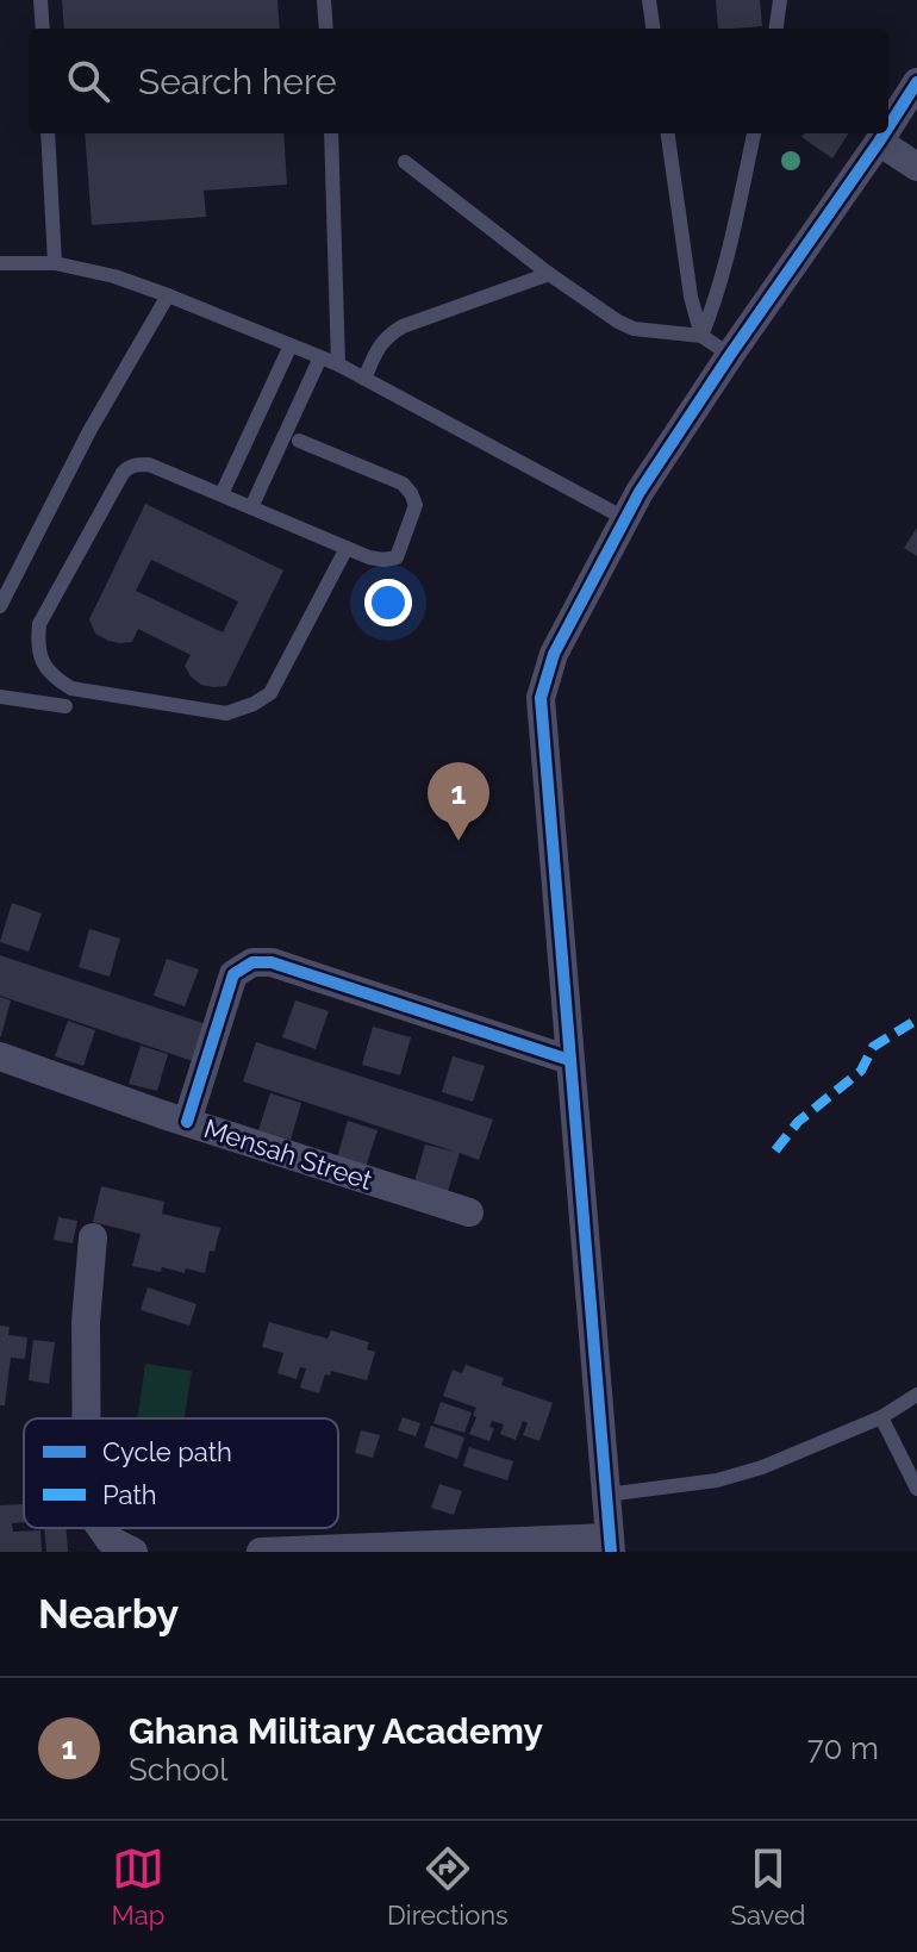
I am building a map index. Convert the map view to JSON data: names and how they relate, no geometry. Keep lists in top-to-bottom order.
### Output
{
  "streets": {
    "street": ["Mensah Street"]
  },
  "legend": ["Cycle path", "Path"],
  "page": {
    "search": "Search here",
    "pins": "1",
    "heading": "Nearby",
    "list": [
      {
        "mark": "1",
        "name": "Ghana Military Academy",
        "note": "School",
        "value": "70 m"
      }
    ],
    "nav": ["Map", "Directions", "Saved"]
  }
}
